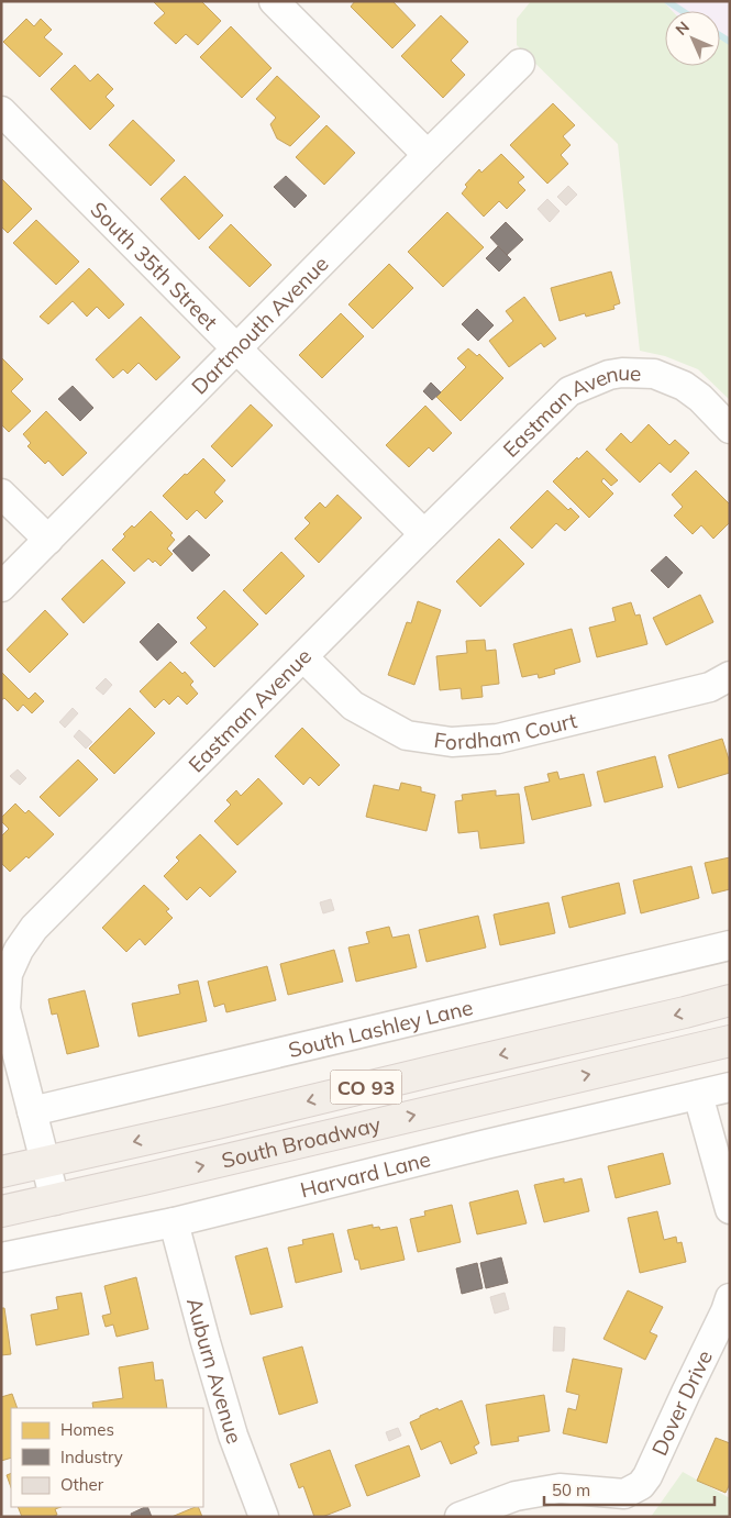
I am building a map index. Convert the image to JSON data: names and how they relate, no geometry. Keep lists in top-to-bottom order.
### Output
{
  "streets": {
    "main road": ["CO 93", "South Broadway"],
    "street": [
      "South 35th Street",
      "Dartmouth Avenue",
      "Eastman Avenue",
      "Fordham Court",
      "South Lashley Lane",
      "Harvard Lane",
      "Auburn Avenue",
      "Dover Drive"
    ]
  },
  "crossings": [
    ["South 35th Street", "Dartmouth Avenue"],
    ["South 35th Street", "Eastman Avenue"],
    ["Eastman Avenue", "Fordham Court"],
    ["Eastman Avenue", "South Lashley Lane"],
    ["Eastman Avenue", "South Broadway"],
    ["Harvard Lane", "Auburn Avenue"]
  ],
  "legend": ["Homes", "Industry", "Other"],
  "scale_bar": "50 m",
  "north": "top left"
}
